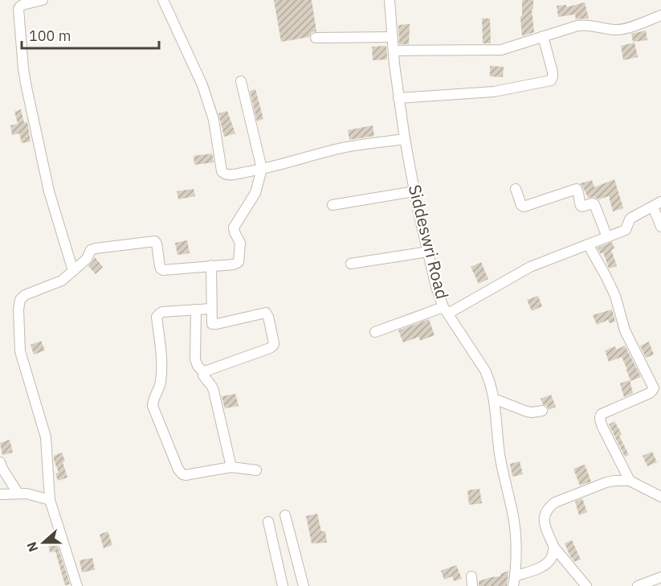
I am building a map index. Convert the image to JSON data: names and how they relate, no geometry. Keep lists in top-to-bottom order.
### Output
{
  "streets": {
    "street": ["Siddeswri Road"]
  },
  "scale_bar": "100 m",
  "north": "left"
}
